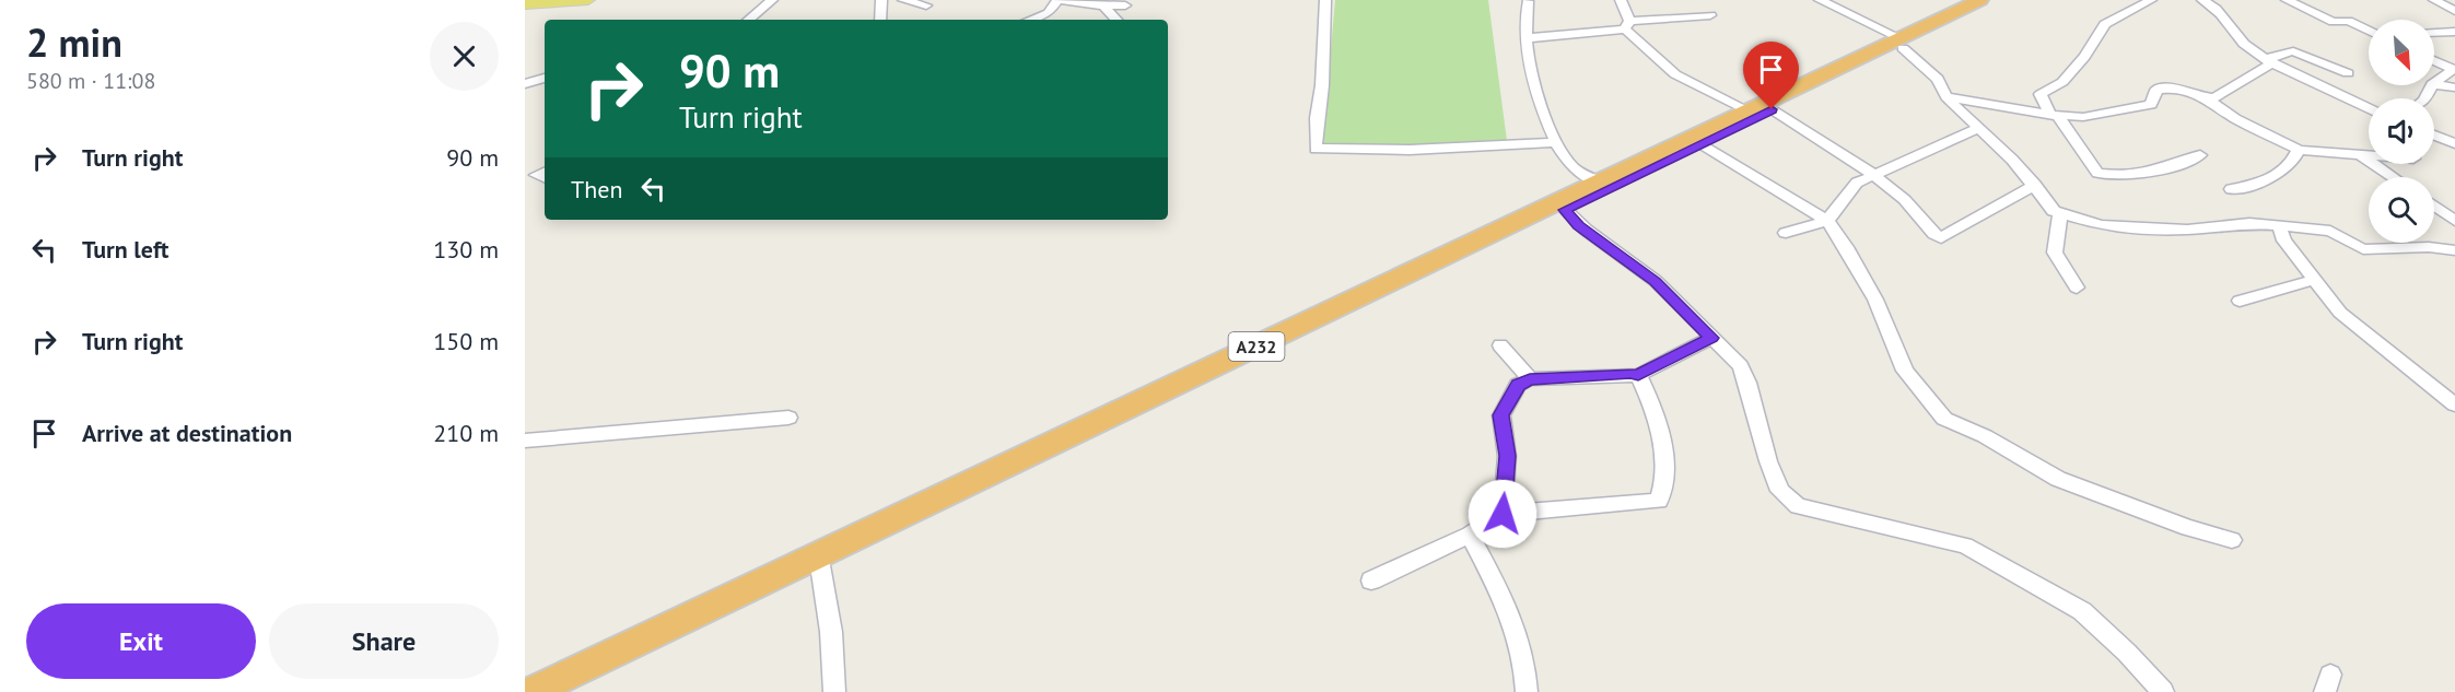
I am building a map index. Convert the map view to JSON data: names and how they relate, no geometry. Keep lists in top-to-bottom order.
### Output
{
  "streets": {
    "highway": ["A232"]
  },
  "north": "bottom right",
  "page": {
    "heading": ["2 min", "580 m · 11:08"],
    "turn": ["90 m", "Turn right"],
    "list": [
      {
        "name": "Turn right",
        "value": "90 m"
      },
      {
        "name": "Turn left",
        "value": "130 m"
      },
      {
        "name": "Turn right",
        "value": "150 m"
      },
      {
        "name": "Arrive at destination",
        "value": "210 m"
      }
    ],
    "then": "Then",
    "buttons": ["Exit", "Share"]
  }
}
